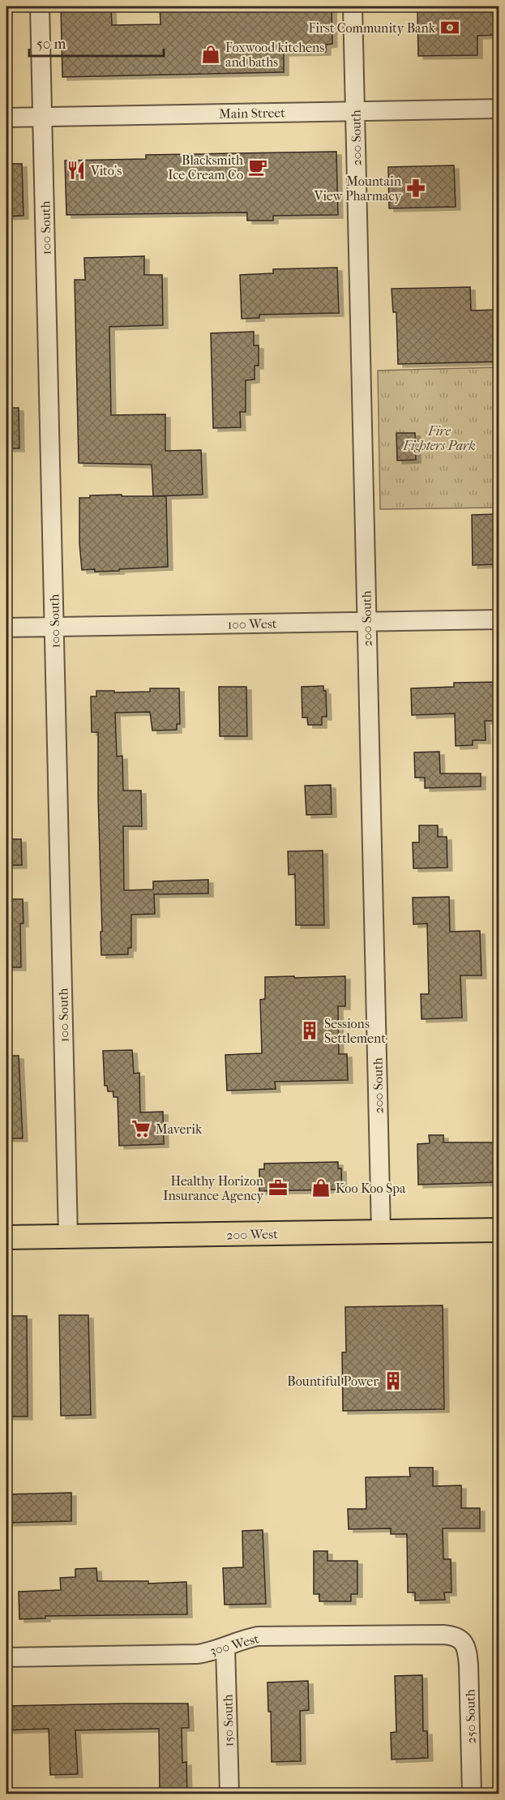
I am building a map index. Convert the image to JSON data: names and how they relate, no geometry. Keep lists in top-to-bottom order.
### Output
{
  "streets": {
    "main road": ["200 West"],
    "street": [
      "Main Street",
      "200 South",
      "100 South",
      "100 West",
      "300 West",
      "250 South",
      "150 South"
    ]
  },
  "crossings": [
    ["Main Street", "200 South"],
    ["Main Street", "100 South"],
    ["200 South", "100 West"],
    ["200 South", "200 West"],
    ["100 South", "100 West"],
    ["100 South", "200 West"],
    ["300 West", "250 South"],
    ["300 West", "150 South"]
  ],
  "parks": ["Fire Fighters Park"],
  "places": {
    "bank": ["First Community Bank"],
    "shop": ["Foxwood kitchens and baths", "Koo Koo Spa"],
    "cafe": ["Blacksmith Ice Cream Co"],
    "restaurant": ["Vito's"],
    "pharmacy": ["Mountain View Pharmacy"],
    "building": ["Sessions Settlement", "Bountiful Power"],
    "supermarket": ["Maverik"],
    "office": ["Healthy Horizon Insurance Agency"]
  },
  "scale_bar": "50 m"
}
